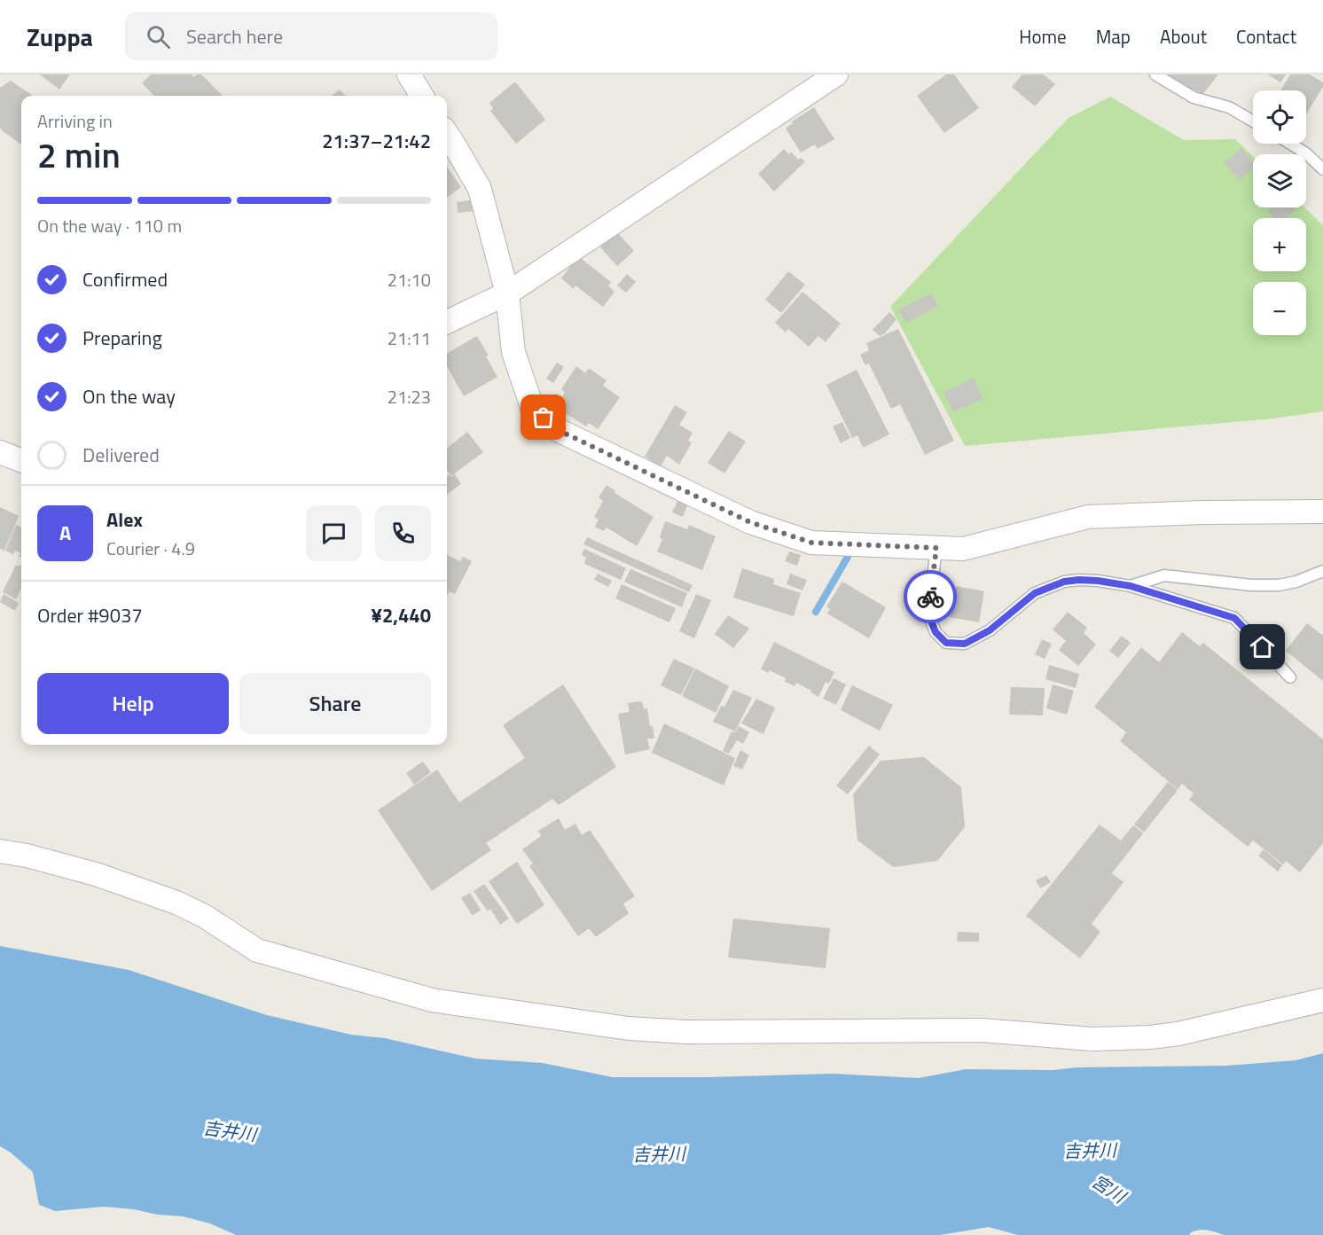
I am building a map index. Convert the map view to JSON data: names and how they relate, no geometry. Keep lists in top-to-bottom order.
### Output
{
  "water": ["吉井川", "宮川"],
  "page": {
    "header": "Zuppa",
    "search": "Search here",
    "nav": [
      "Home",
      "Map",
      "About",
      "Contact"
    ],
    "map_buttons": ["+", "−"],
    "heading": ["2 min", "Arriving in", "21:37–21:42"],
    "panel": [
      "Alex",
      "Courier · 4.9",
      "Order #9037",
      "¥2,440"
    ],
    "bar": "On the way · 110 m",
    "list": [
      ["Confirmed", "21:10"],
      ["Preparing", "21:11"],
      ["On the way", "21:23"],
      "Delivered"
    ],
    "round": "A",
    "buttons": ["Help", "Share"]
  }
}
